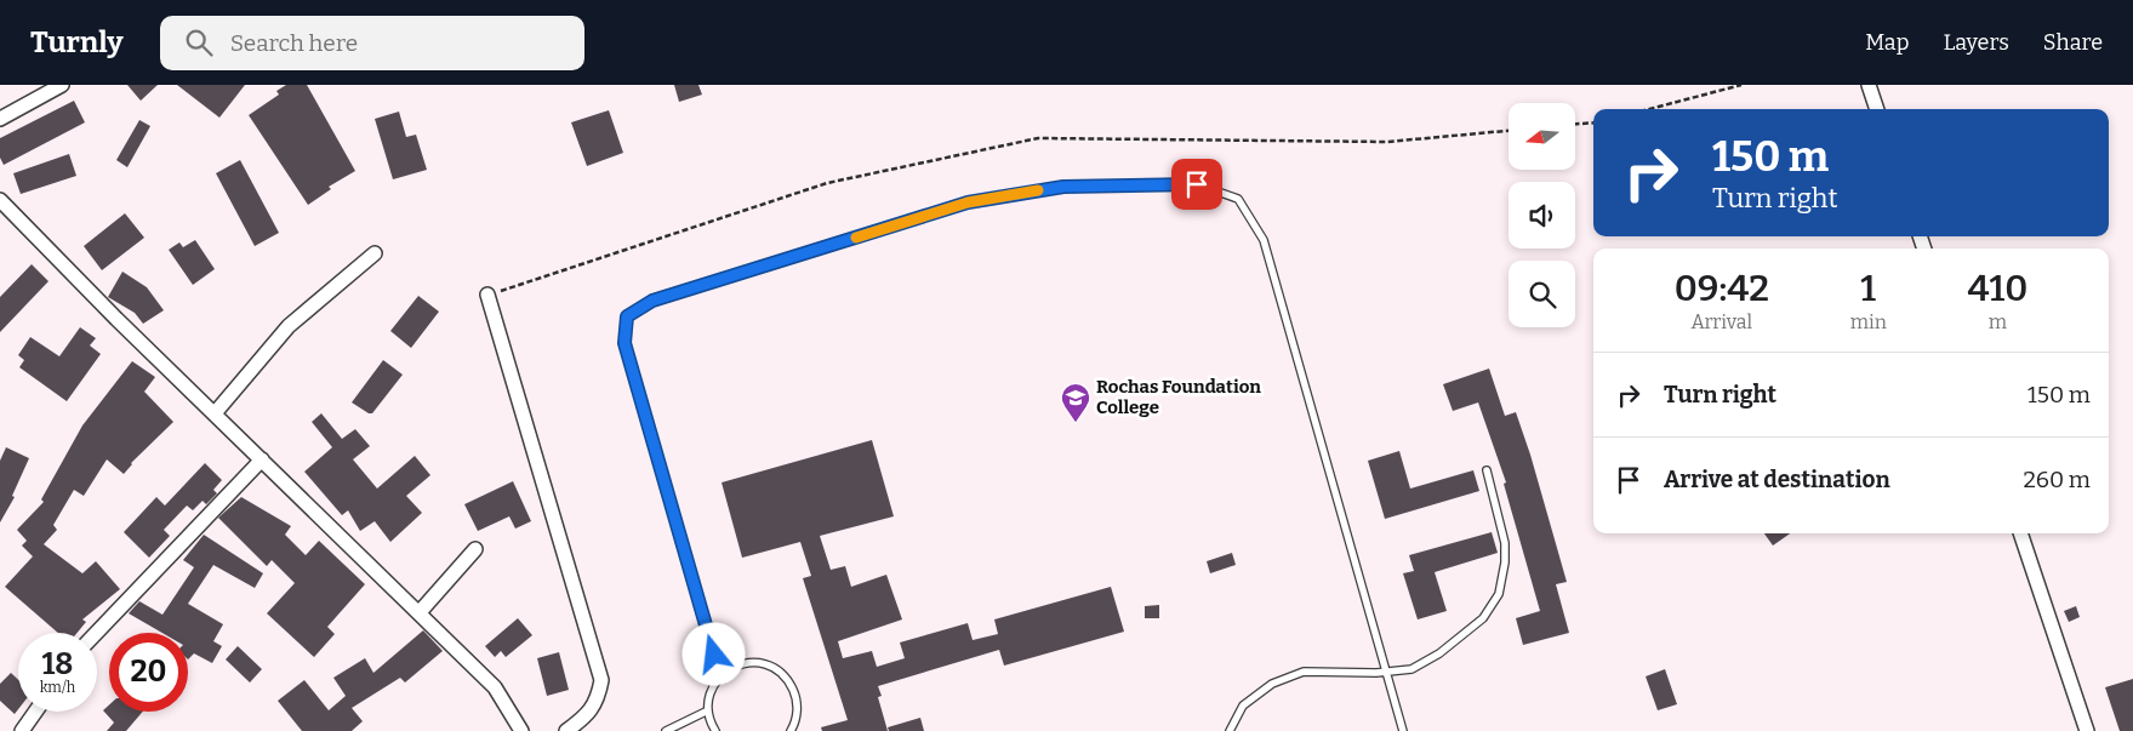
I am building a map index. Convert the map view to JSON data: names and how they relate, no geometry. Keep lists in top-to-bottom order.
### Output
{
  "places": {
    "school or university": ["Rochas Foundation College"]
  },
  "north": "left",
  "page": {
    "header": "Turnly",
    "search": "Search here",
    "nav": ["Map", "Layers", "Share"],
    "turn": ["150 m", "Turn right"],
    "eta": [
      "09:42",
      "Arrival",
      "1",
      "min",
      "410",
      "m"
    ],
    "list": [
      {
        "name": "Turn right",
        "value": "150 m"
      },
      {
        "name": "Arrive at destination",
        "value": "260 m"
      }
    ],
    "speed": "18 km/h",
    "limit": "20"
  }
}
